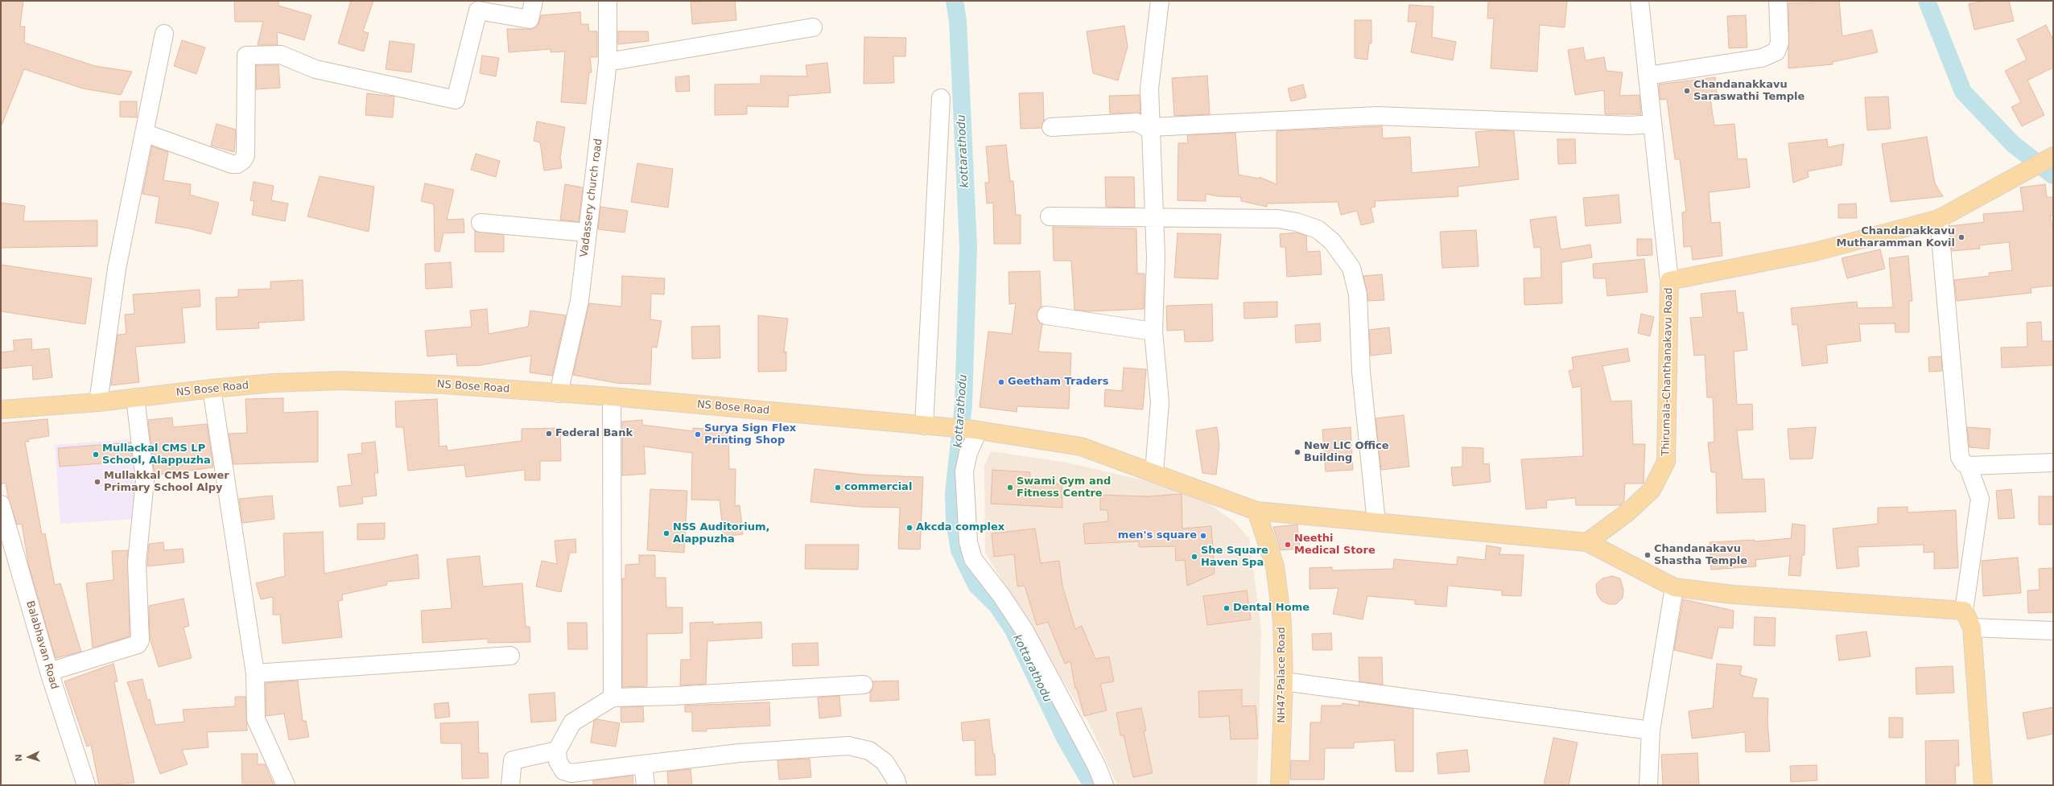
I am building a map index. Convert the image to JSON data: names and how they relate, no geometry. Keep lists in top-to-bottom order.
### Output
{
  "streets": {
    "main road": ["Thirumala-Chanthanakavu Road", "NS Bose Road", "NH47-Palace Road"],
    "street": ["Vadassery church road", "Balabhavan Road"]
  },
  "crossings": [
    ["Vadassery church road", "NS Bose Road"],
    ["Thirumala-Chanthanakavu Road", "NS Bose Road"],
    ["NS Bose Road", "NH47-Palace Road"]
  ],
  "water": ["kottarathodu"],
  "places": [
    "Chandanakkavu Saraswathi Temple",
    "Chandanakkavu Mutharamman Kovil",
    "Geetham Traders",
    "Federal Bank",
    "Surya Sign Flex Printing Shop",
    "New LIC Office Building",
    "Mullackal CMS LP School, Alappuzha",
    "Mullakkal CMS Lower Primary School Alpy",
    "commercial",
    "Swami Gym and Fitness Centre",
    "Akcda complex",
    "NSS Auditorium, Alappuzha",
    "men's square",
    "Neethi Medical Store",
    "Chandanakavu Shastha Temple",
    "She Square Haven Spa",
    "Dental Home"
  ],
  "north": "left"
}
